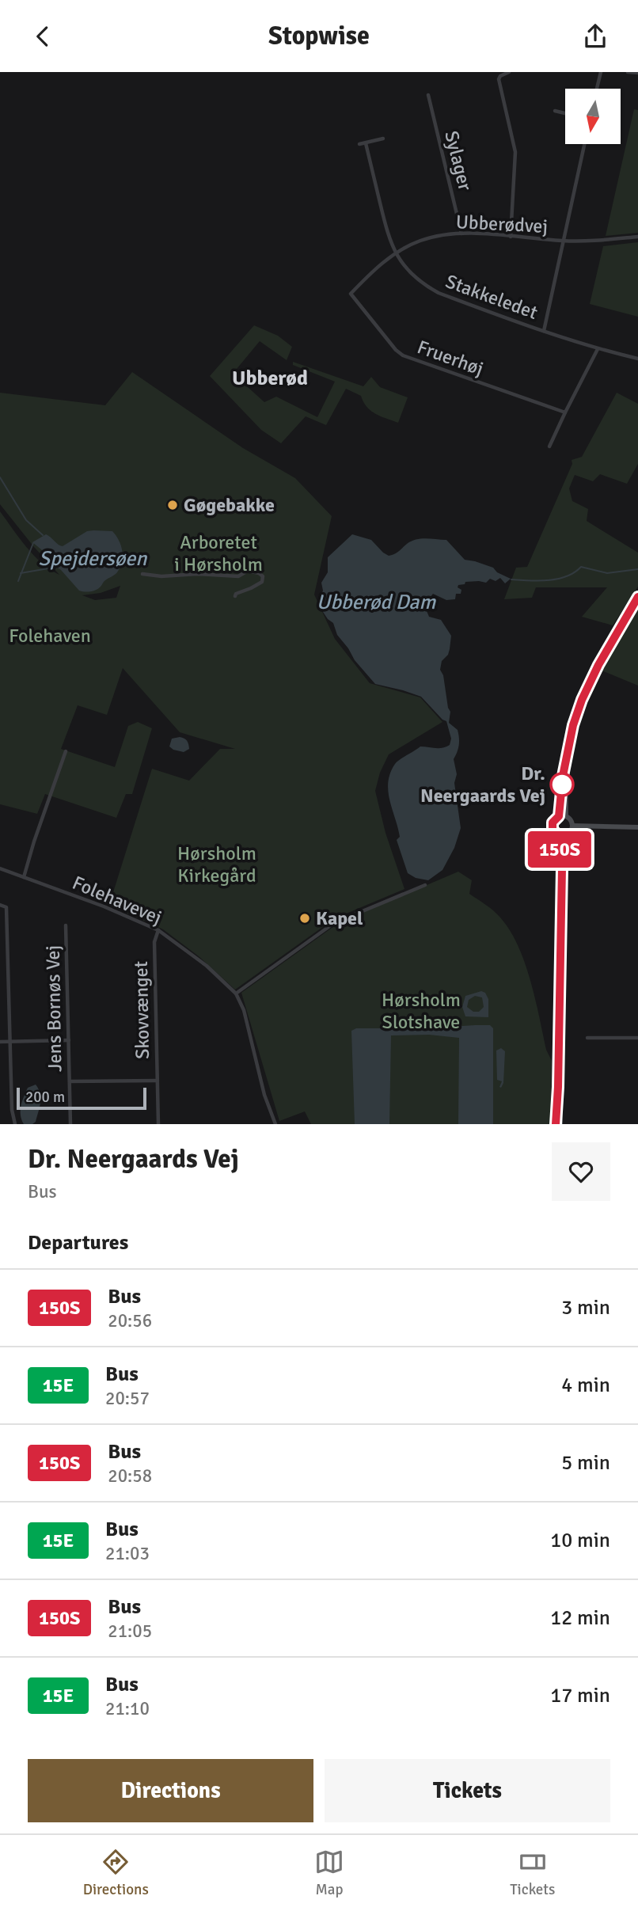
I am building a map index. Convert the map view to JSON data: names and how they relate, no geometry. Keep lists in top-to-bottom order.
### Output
{
  "streets": {
    "street": [
      "Sylager",
      "Ubberødvej",
      "Stakkeledet",
      "Fruerhøj",
      "Folehavevej",
      "Jens Bornøs Vej",
      "Skovvænget"
    ]
  },
  "crossings": [
    ["Sylager", "Ubberødvej"],
    ["Ubberødvej", "Stakkeledet"],
    ["Ubberødvej", "Fruerhøj"],
    ["Folehavevej", "Skovvænget"]
  ],
  "districts": ["Ubberød"],
  "water": ["Spejdersøen", "Ubberød Dam"],
  "parks": [
    "Arboretet i Hørsholm",
    "Folehaven",
    "Hørsholm Kirkegård",
    "Hørsholm Slotshave"
  ],
  "places": ["Gøgebakke", "Dr. Neergaards Vej", "Kapel"],
  "lines": ["bus line 150S"],
  "scale_bar": "200 m",
  "north": "bottom",
  "page": {
    "header": "Stopwise",
    "on_map": "150S",
    "scale": "200 m",
    "heading": [
      ["Dr. Neergaards Vej", "Bus"],
      "Departures"
    ],
    "list": [
      {
        "mark": "150S",
        "name": "Bus",
        "note": "20:56",
        "value": "3 min"
      },
      {
        "mark": "15E",
        "name": "Bus",
        "note": "20:57",
        "value": "4 min"
      },
      {
        "mark": "150S",
        "name": "Bus",
        "note": "20:58",
        "value": "5 min"
      },
      {
        "mark": "15E",
        "name": "Bus",
        "note": "21:03",
        "value": "10 min"
      },
      {
        "mark": "150S",
        "name": "Bus",
        "note": "21:05",
        "value": "12 min"
      },
      {
        "mark": "15E",
        "name": "Bus",
        "note": "21:10",
        "value": "17 min"
      }
    ],
    "buttons": ["Directions", "Tickets"],
    "tabs": ["Directions", "Map", "Tickets"]
  }
}
